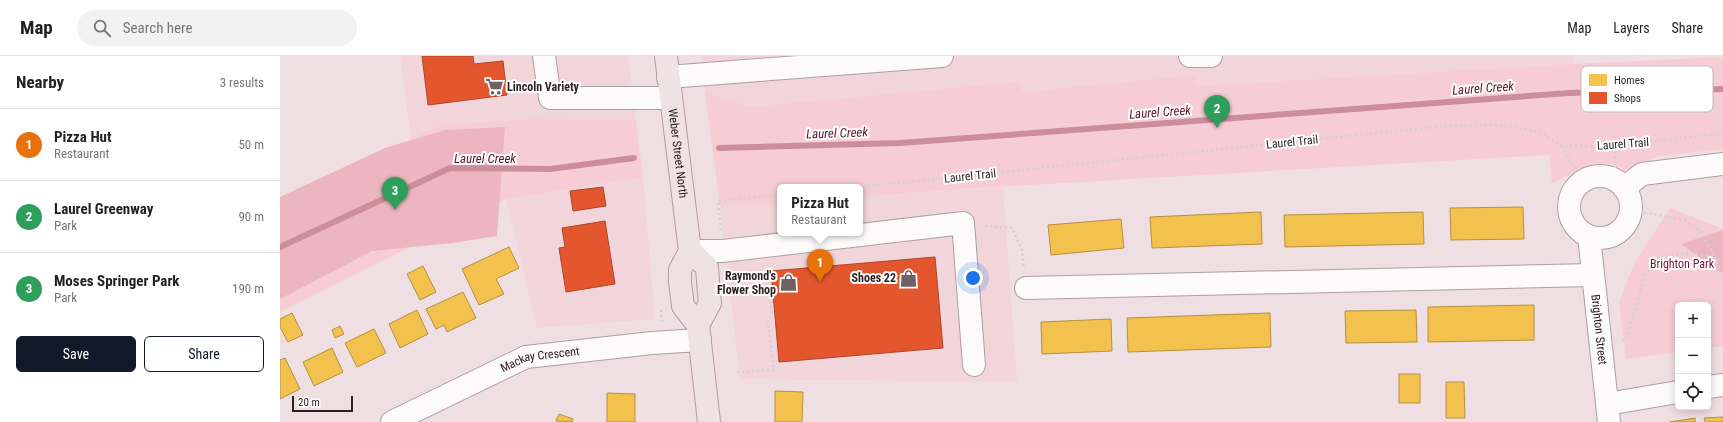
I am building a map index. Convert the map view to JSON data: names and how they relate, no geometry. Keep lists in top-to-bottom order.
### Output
{
  "streets": {
    "main road": ["Weber Street North"],
    "street": ["Brighton Street", "Mackay Crescent"],
    "path": ["Laurel Trail"]
  },
  "water": ["Laurel Creek"],
  "parks": ["Brighton Park"],
  "places": {
    "supermarket": ["Lincoln Variety"],
    "shop": ["Shoes 22", "Raymond's Flower Shop"]
  },
  "legend": ["Homes", "Shops"],
  "scale_bar": "20 m",
  "page": {
    "header": "Map",
    "search": "Search here",
    "nav": ["Map", "Layers", "Share"],
    "heading": ["Nearby", "3 results"],
    "pins": ["2", "3", "1"],
    "list": [
      {
        "mark": "1",
        "name": "Pizza Hut",
        "note": "Restaurant",
        "value": "50 m"
      },
      {
        "mark": "2",
        "name": "Laurel Greenway",
        "note": "Park",
        "value": "90 m"
      },
      {
        "mark": "3",
        "name": "Moses Springer Park",
        "note": "Park",
        "value": "190 m"
      }
    ],
    "popup": ["Pizza Hut", "Restaurant"],
    "map_buttons": ["+", "−"],
    "buttons": ["Save", "Share"],
    "scale": "20 m"
  }
}
